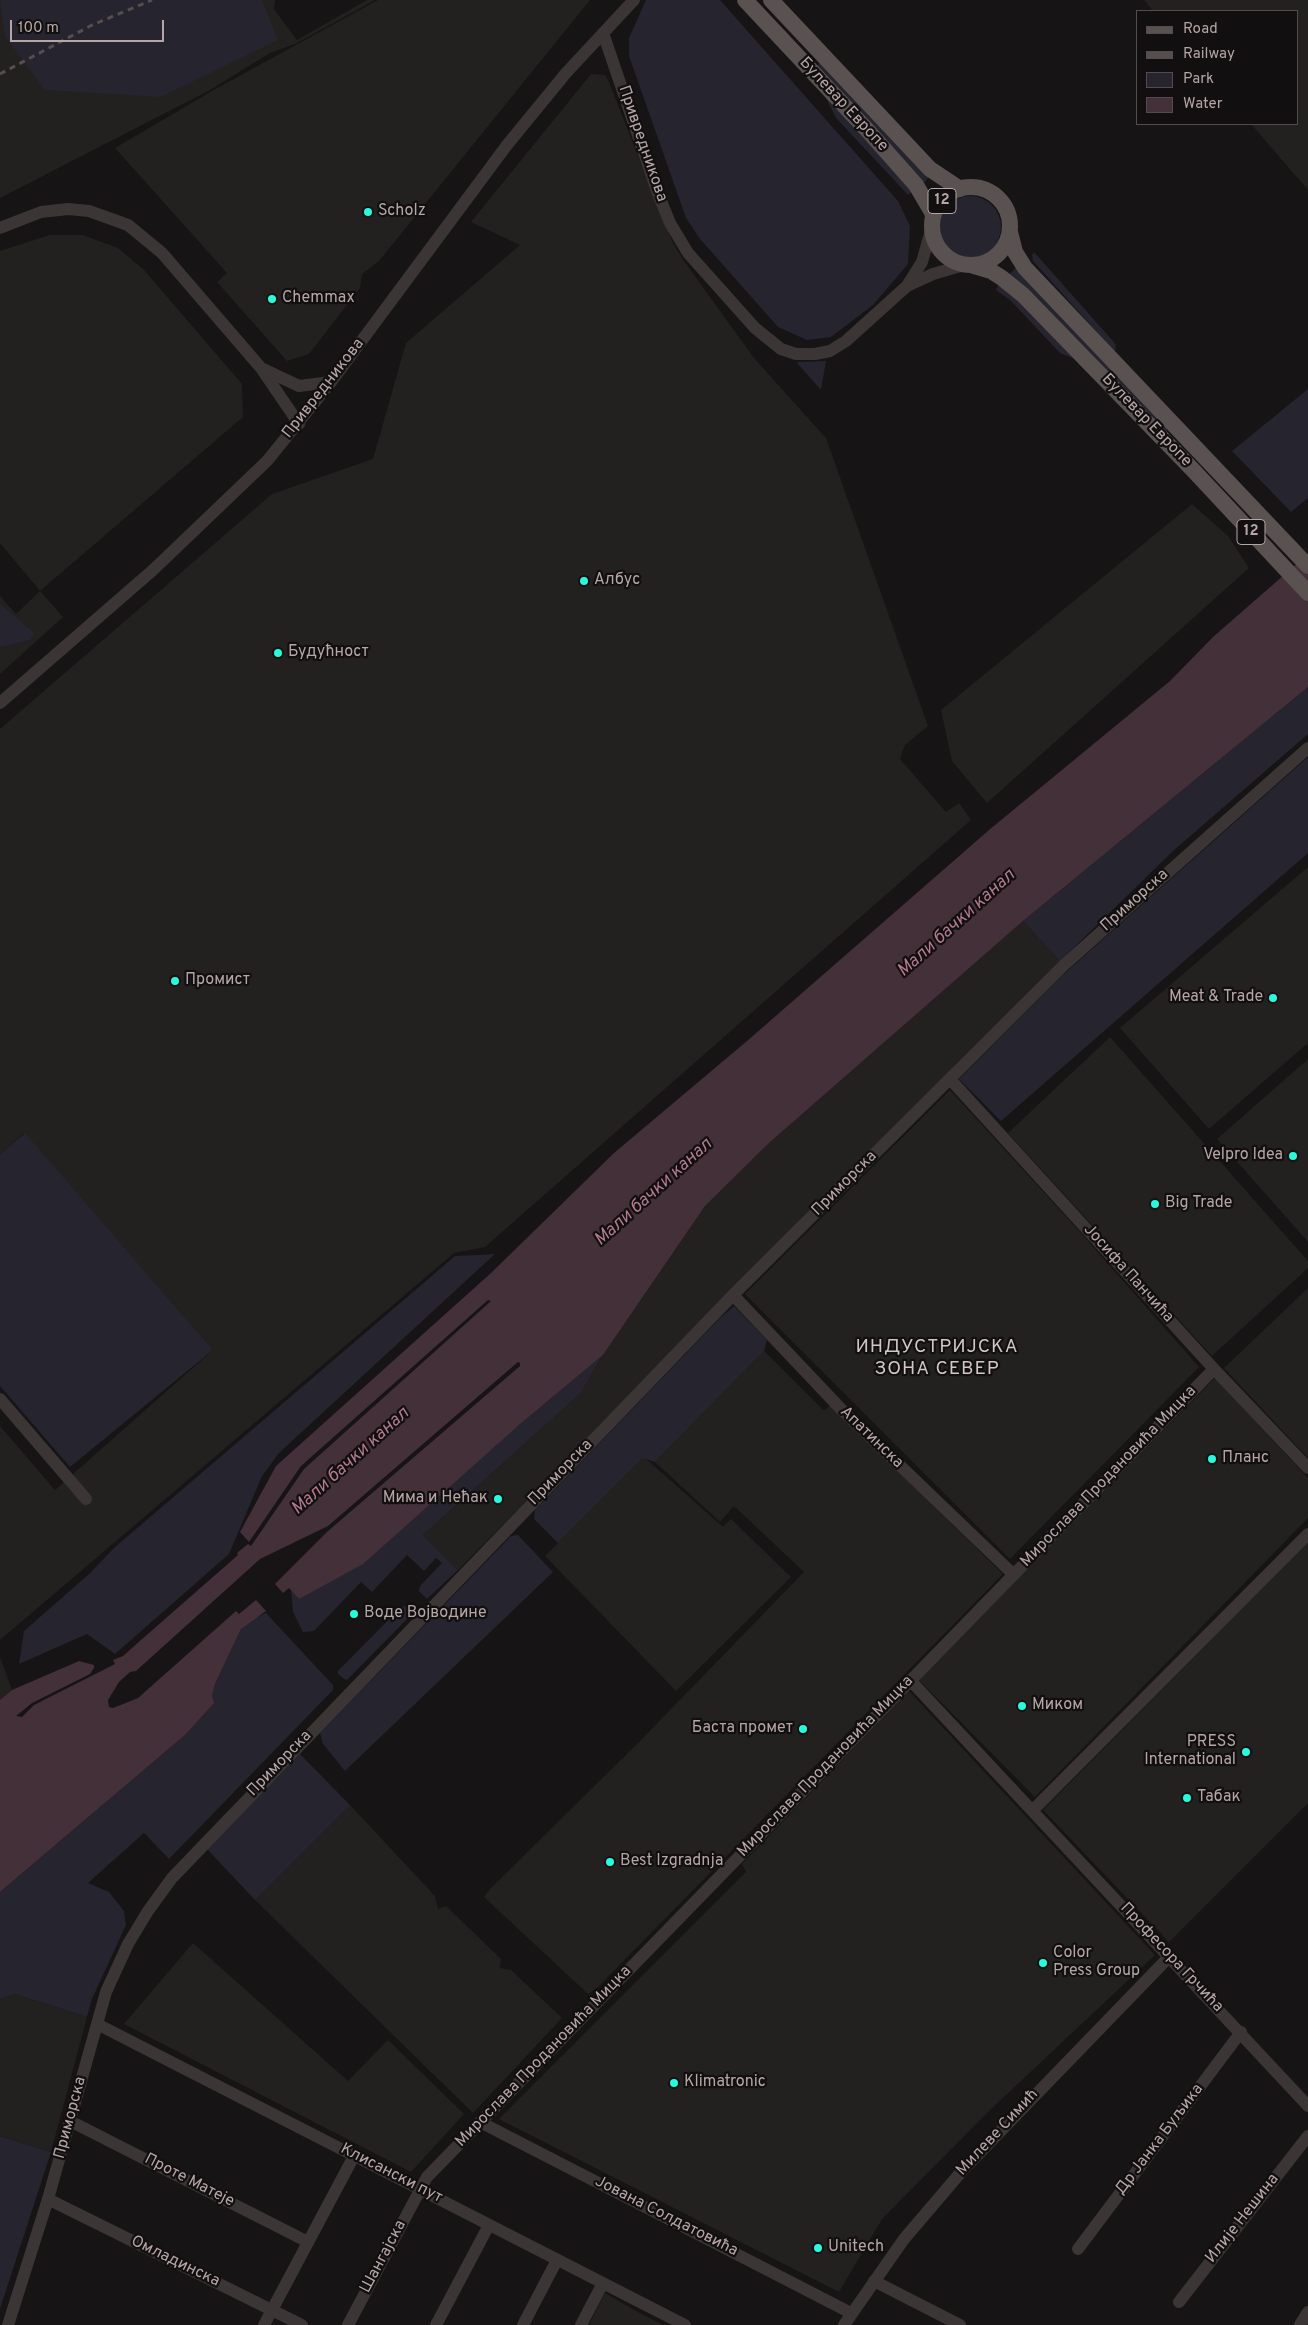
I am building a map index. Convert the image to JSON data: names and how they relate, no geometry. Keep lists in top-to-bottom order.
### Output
{
  "streets": {
    "main road": ["Булевар Европе", "12"],
    "street": [
      "Привредникова",
      "Приморска",
      "Јосифа Панчића",
      "Апатинска",
      "Мирослава Продановића Мицка",
      "Професора Грчића",
      "Милеве Симић",
      "Др Јанка Буљика",
      "Клисански пут",
      "Проте Матеје",
      "Јована Солдатовића",
      "Илије Нешина",
      "Шангајска",
      "Омладинска"
    ]
  },
  "crossings": [
    ["Булевар Европе", "12"],
    ["Приморска", "Јосифа Панчића"],
    ["Приморска", "Апатинска"],
    ["Приморска", "Клисански пут"],
    ["Приморска", "Проте Матеје"],
    ["Приморска", "Омладинска"],
    ["Јосифа Панчића", "Мирослава Продановића Мицка"],
    ["Апатинска", "Мирослава Продановића Мицка"],
    ["Мирослава Продановића Мицка", "Професора Грчића"],
    ["Мирослава Продановића Мицка", "Клисански пут"],
    ["Мирослава Продановића Мицка", "Јована Солдатовића"],
    ["Мирослава Продановића Мицка", "Шангајска"],
    ["Професора Грчића", "Милеве Симић"],
    ["Професора Грчића", "Др Јанка Буљика"],
    ["Милеве Симић", "Јована Солдатовића"],
    ["Клисански пут", "Шангајска"]
  ],
  "districts": ["ИНДУСТРИЈСКА ЗОНА СЕВЕР"],
  "water": ["Мали бачки канал"],
  "places": [
    "Scholz",
    "Chemmax",
    "Албус",
    "Будућност",
    "Промист",
    "Meat & Trade",
    "Velpro Idea",
    "Big Trade",
    "Планс",
    "Мима и Нећак",
    "Воде Војводине",
    "Миком",
    "Баста промет",
    "PRESS International",
    "Табак",
    "Best Izgradnja",
    "Color Press Group",
    "Klimatronic",
    "Unitech"
  ],
  "legend": [
    "Road",
    "Railway",
    "Park",
    "Water"
  ],
  "scale_bar": "100 m"
}
